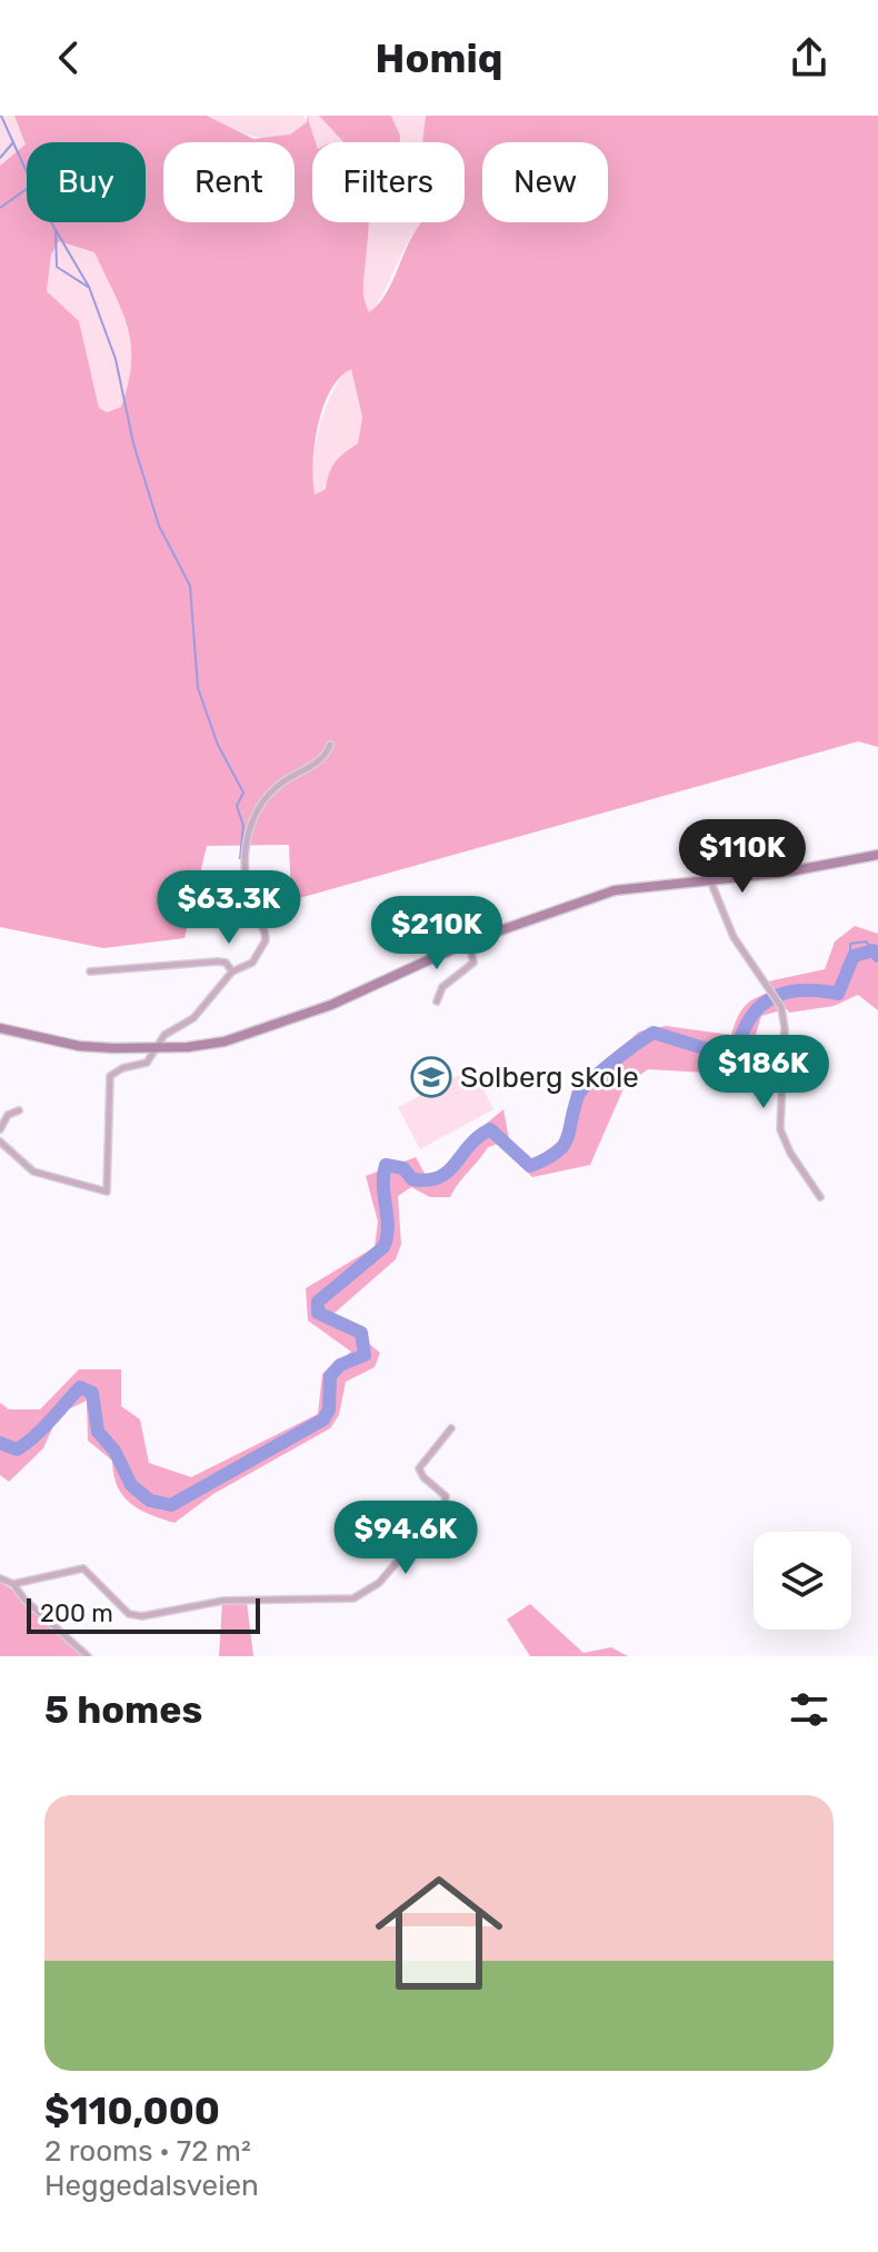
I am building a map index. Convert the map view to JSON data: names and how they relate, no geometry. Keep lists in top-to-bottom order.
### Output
{
  "places": {
    "school or university": ["Solberg skole"]
  },
  "scale_bar": "200 m",
  "page": {
    "header": "Homiq",
    "chip": [
      "Buy",
      "Rent",
      "Filters",
      "New"
    ],
    "price": [
      "$110K",
      "$63.3K",
      "$210K",
      "$186K",
      "$94.6K"
    ],
    "scale": "200 m",
    "heading": "5 homes",
    "list": [
      {
        "name": "$110,000",
        "note": "2 rooms · 72 m² · Heggedalsveien"
      }
    ]
  }
}
